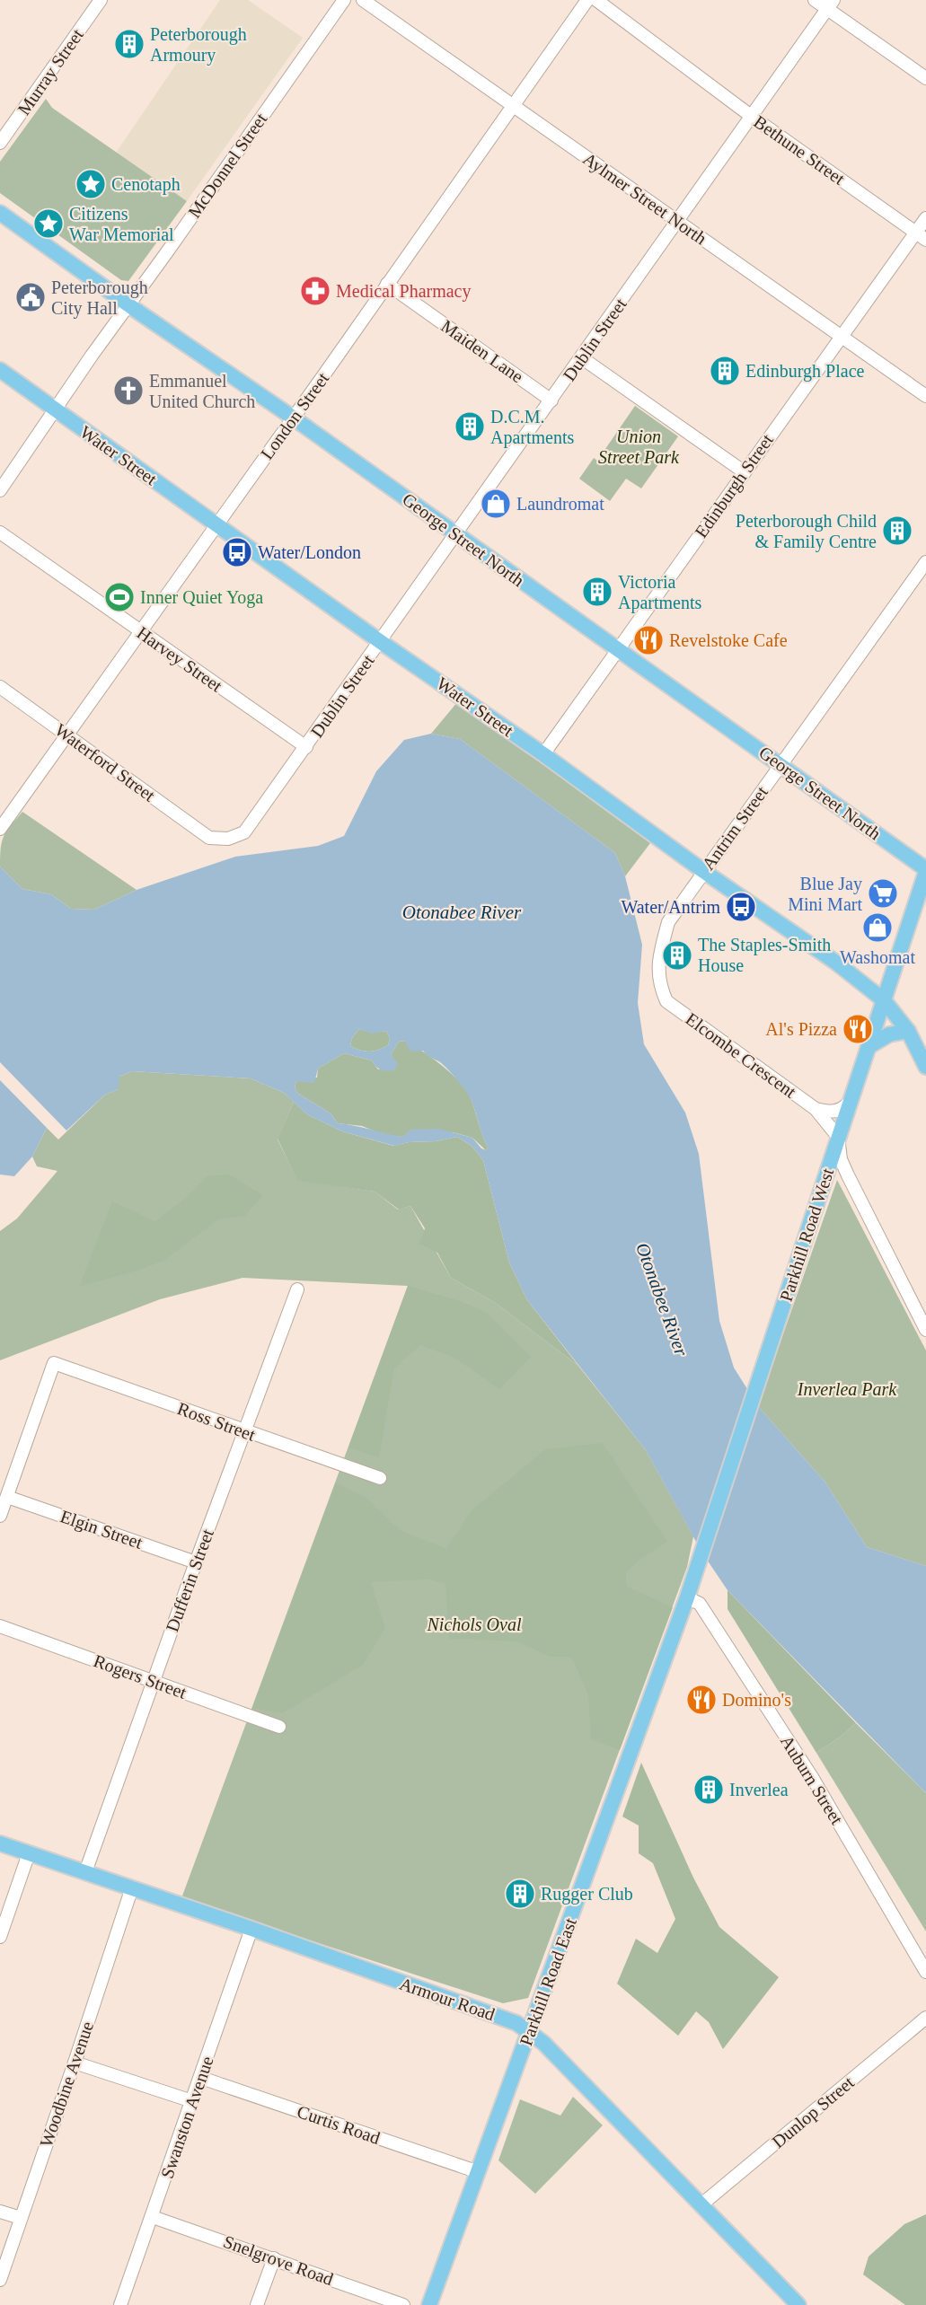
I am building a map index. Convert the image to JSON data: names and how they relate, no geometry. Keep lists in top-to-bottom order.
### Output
{
  "streets": {
    "main road": [
      "Water Street",
      "George Street North",
      "Parkhill Road West",
      "Parkhill Road East",
      "Armour Road"
    ],
    "street": [
      "Murray Street",
      "Bethune Street",
      "McDonnel Street",
      "Aylmer Street North",
      "Dublin Street",
      "Maiden Lane",
      "London Street",
      "Edinburgh Street",
      "Harvey Street",
      "Waterford Street",
      "Antrim Street",
      "Elcombe Crescent",
      "Ross Street",
      "Elgin Street",
      "Dufferin Street",
      "Rogers Street",
      "Auburn Street",
      "Woodbine Avenue",
      "Dunlop Street",
      "Swanston Avenue",
      "Curtis Road",
      "Snelgrove Road"
    ]
  },
  "crossings": [
    ["Bethune Street", "Dublin Street"],
    ["Bethune Street", "Edinburgh Street"],
    ["McDonnel Street", "Water Street"],
    ["McDonnel Street", "George Street North"],
    ["Aylmer Street North", "Dublin Street"],
    ["Aylmer Street North", "London Street"],
    ["Aylmer Street North", "Edinburgh Street"],
    ["Dublin Street", "Maiden Lane"],
    ["Dublin Street", "Water Street"],
    ["Dublin Street", "George Street North"],
    ["Dublin Street", "Harvey Street"],
    ["Dublin Street", "Waterford Street"],
    ["Maiden Lane", "London Street"],
    ["London Street", "Water Street"],
    ["London Street", "George Street North"],
    ["London Street", "Harvey Street"],
    ["London Street", "Waterford Street"],
    ["Water Street", "Edinburgh Street"],
    ["Water Street", "Antrim Street"],
    ["Water Street", "Parkhill Road West"],
    ["Edinburgh Street", "George Street North"],
    ["George Street North", "Antrim Street"],
    ["George Street North", "Parkhill Road West"],
    ["Antrim Street", "Elcombe Crescent"],
    ["Elcombe Crescent", "Parkhill Road West"],
    ["Parkhill Road West", "Auburn Street"],
    ["Parkhill Road West", "Parkhill Road East"],
    ["Ross Street", "Elgin Street"],
    ["Ross Street", "Dufferin Street"],
    ["Elgin Street", "Dufferin Street"],
    ["Dufferin Street", "Rogers Street"],
    ["Dufferin Street", "Armour Road"],
    ["Auburn Street", "Parkhill Road East"],
    ["Parkhill Road East", "Armour Road"],
    ["Parkhill Road East", "Curtis Road"],
    ["Armour Road", "Woodbine Avenue"],
    ["Armour Road", "Dunlop Street"],
    ["Armour Road", "Swanston Avenue"],
    ["Swanston Avenue", "Curtis Road"],
    ["Swanston Avenue", "Snelgrove Road"]
  ],
  "water": ["Otonabee River"],
  "parks": ["Union Street Park", "Inverlea Park", "Nichols Oval"],
  "places": {
    "building": [
      "Peterborough Armoury",
      "Edinburgh Place",
      "D.C.M. Apartments",
      "Peterborough Child & Family Centre",
      "Victoria Apartments",
      "The Staples-Smith House",
      "Inverlea",
      "Rugger Club"
    ],
    "place": ["Cenotaph", "Citizens War Memorial"],
    "pharmacy": ["Medical Pharmacy"],
    "public building": ["Peterborough City Hall"],
    "church": ["Emmanuel United Church"],
    "shop": ["Laundromat", "Washomat"],
    "bus stop": ["Water/London", "Water/Antrim"],
    "sports": ["Inner Quiet Yoga"],
    "restaurant": ["Revelstoke Cafe", "Al's Pizza", "Domino's"],
    "supermarket": ["Blue Jay Mini Mart"]
  }
}
